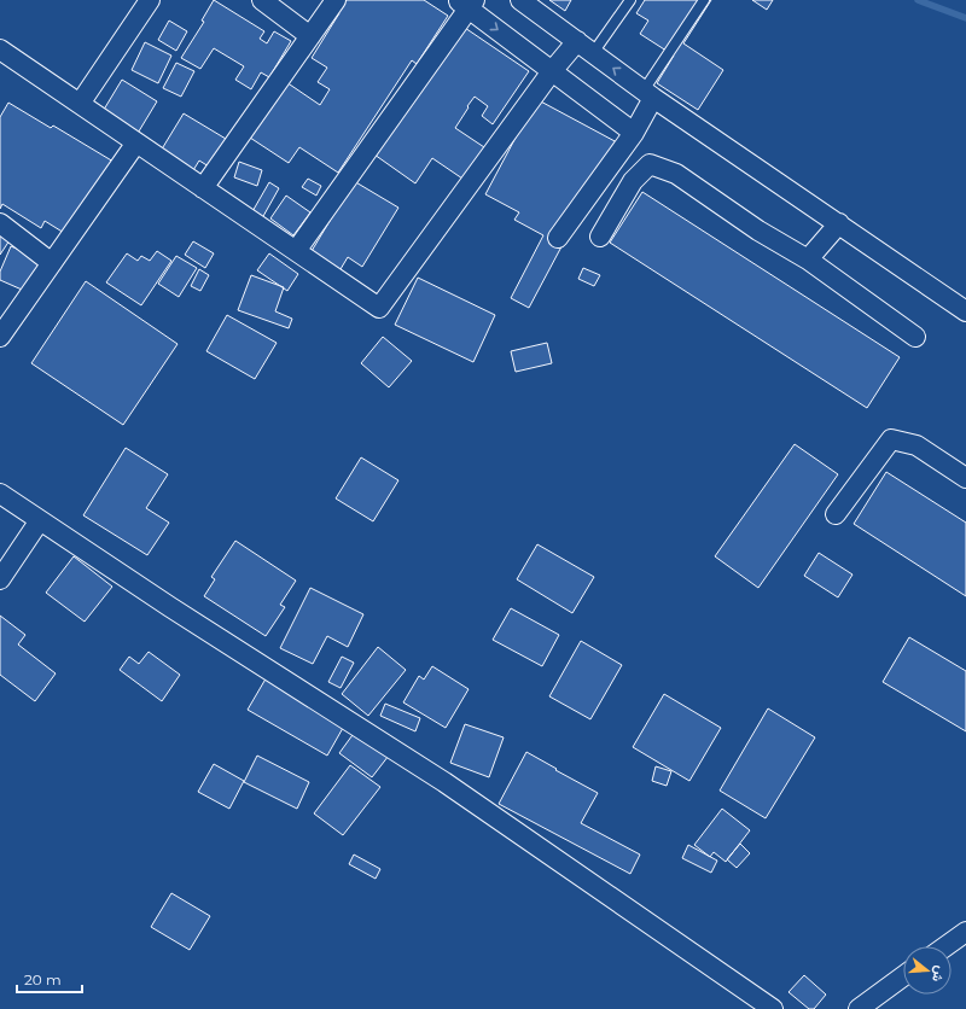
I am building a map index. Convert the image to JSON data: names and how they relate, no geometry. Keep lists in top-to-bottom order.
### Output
{
  "scale_bar": "20 m",
  "north": "right"
}
